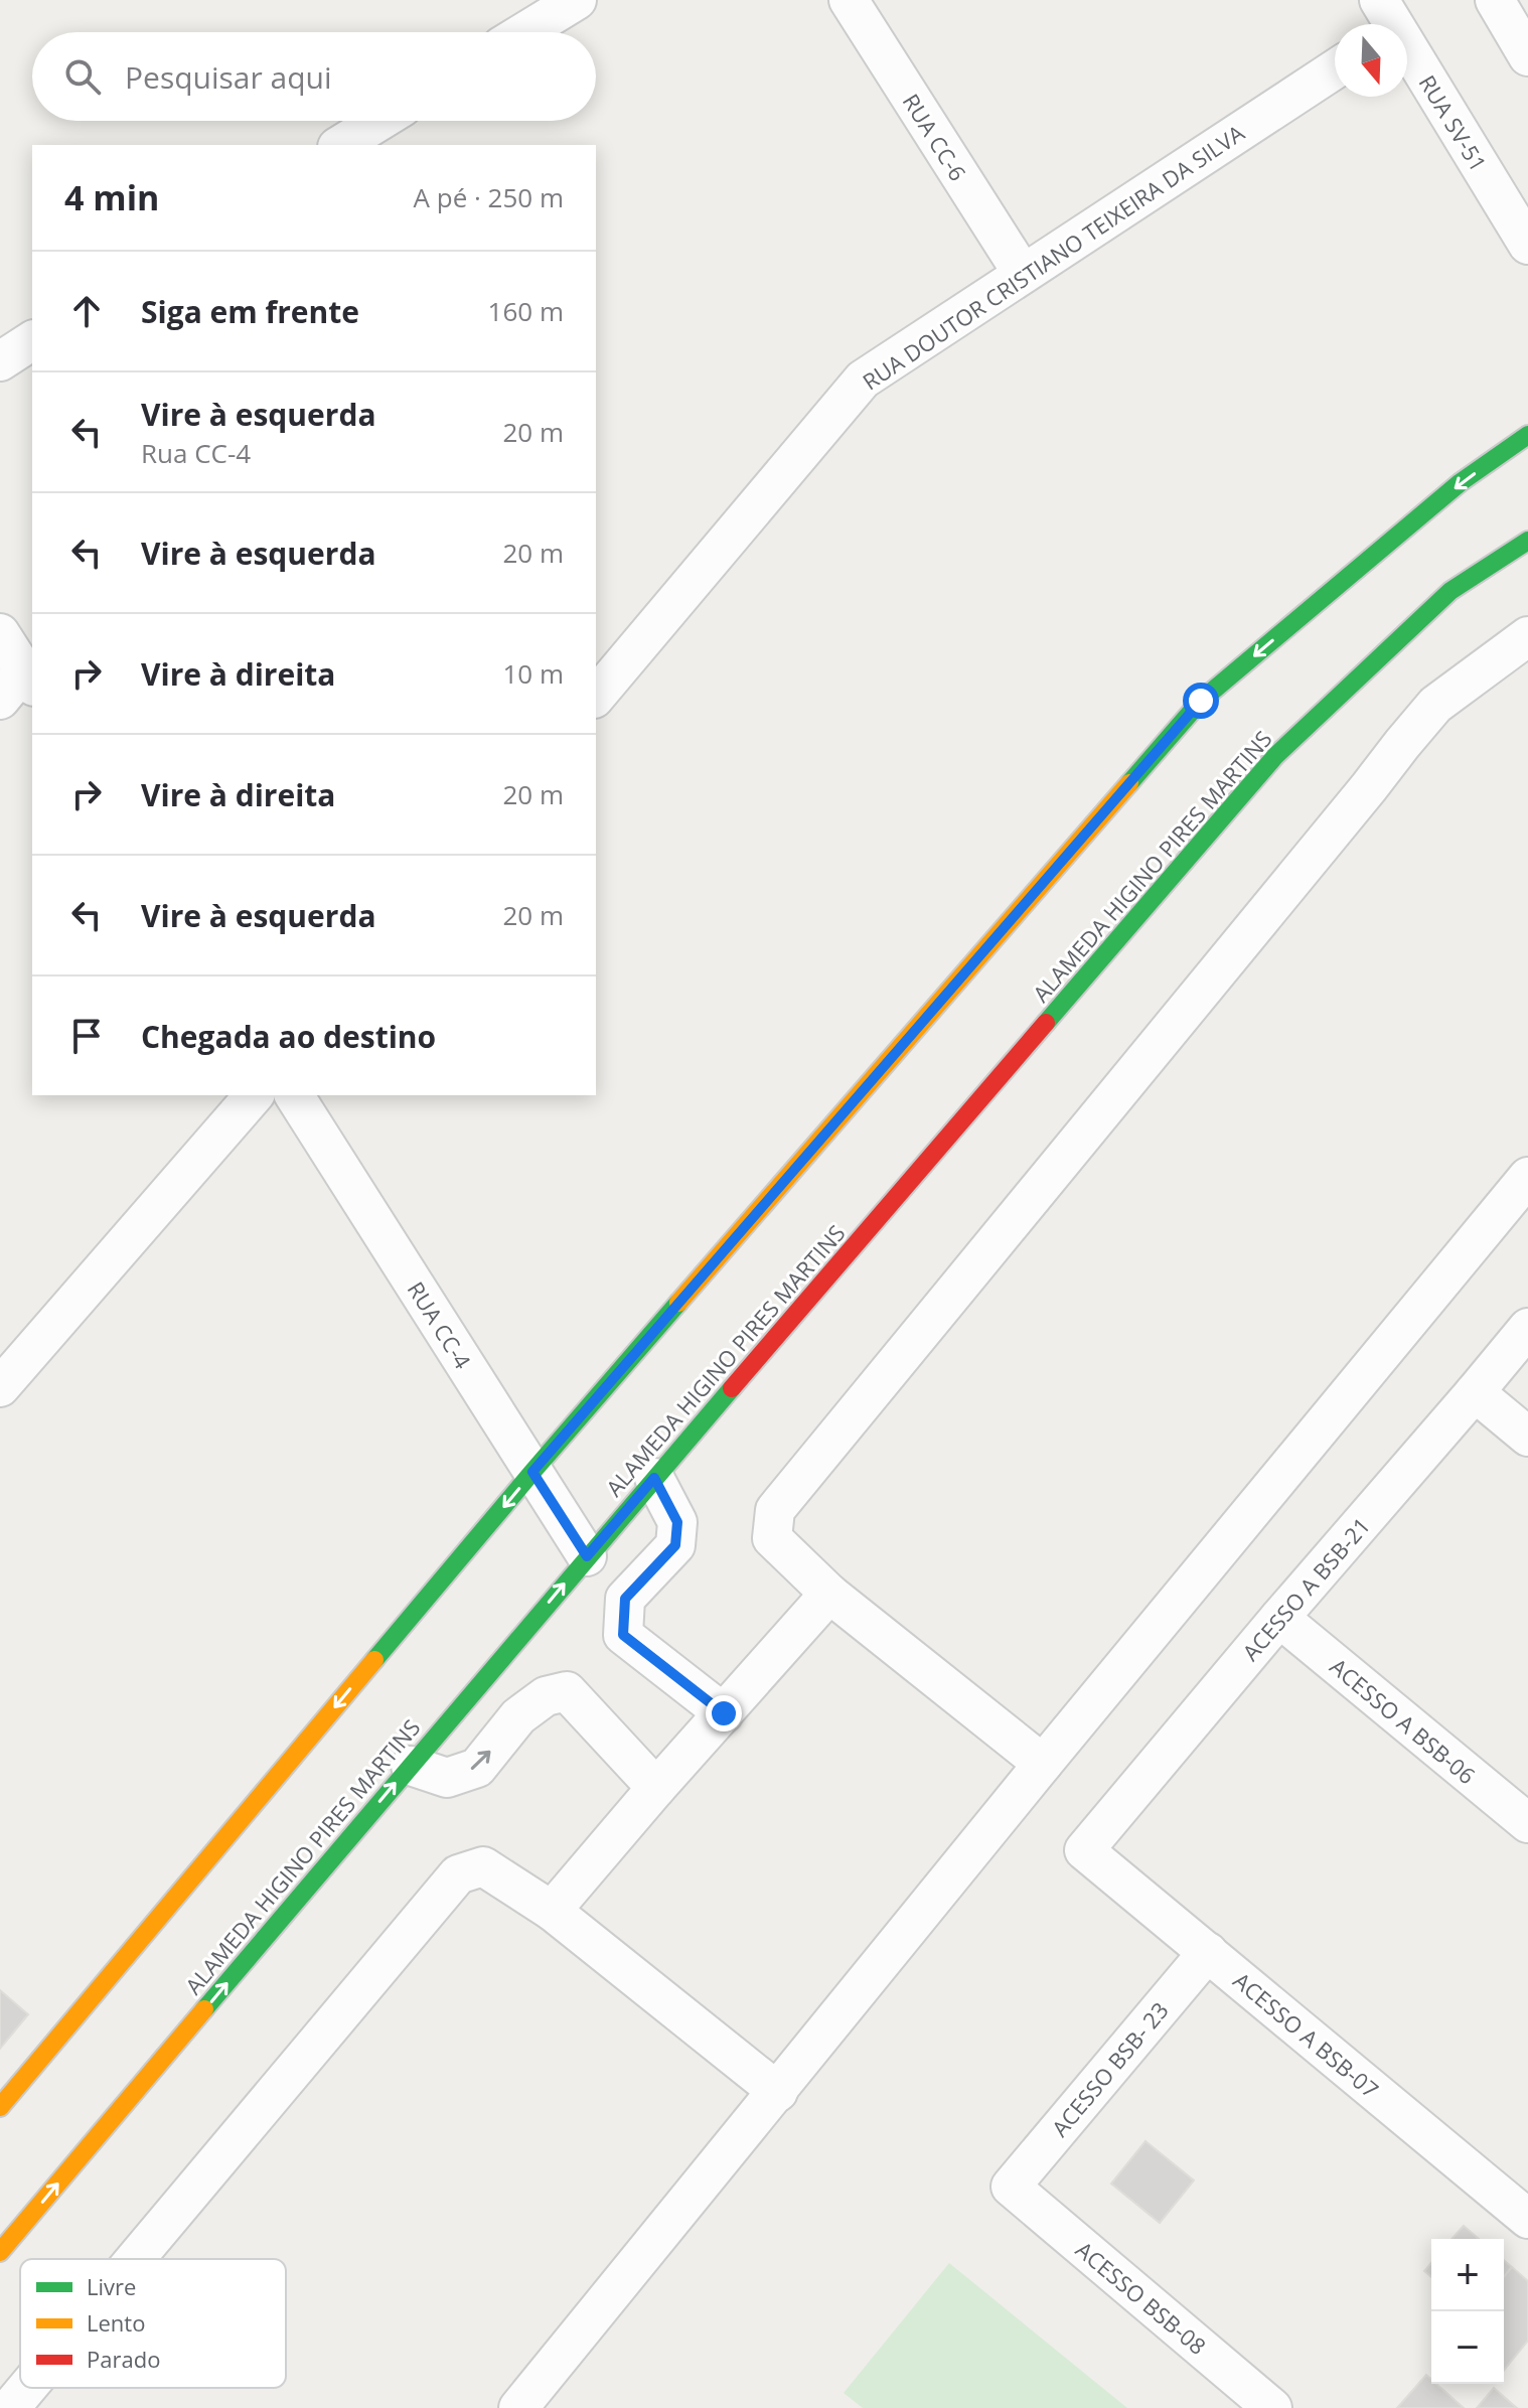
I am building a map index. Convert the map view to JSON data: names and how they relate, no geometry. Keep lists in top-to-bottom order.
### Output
{
  "streets": {
    "street": [
      "RUA SV-51",
      "RUA CC-6",
      "RUA DOUTOR CRISTIANO TEIXEIRA DA SILVA",
      "ALAMEDA HIGINO PIRES MARTINS",
      "RUA CC-4",
      "ACESSO A BSB-21",
      "ACESSO A BSB-06",
      "ACESSO A BSB-07",
      "ACESSO BSB- 23",
      "ACESSO BSB-08"
    ]
  },
  "crossings": [
    ["RUA CC-6", "RUA DOUTOR CRISTIANO TEIXEIRA DA SILVA"],
    ["ALAMEDA HIGINO PIRES MARTINS", "RUA CC-4"],
    ["ACESSO A BSB-21", "ACESSO A BSB-06"],
    ["ACESSO A BSB-21", "ACESSO A BSB-07"],
    ["ACESSO A BSB-07", "ACESSO BSB- 23"],
    ["ACESSO BSB- 23", "ACESSO BSB-08"]
  ],
  "legend": ["Livre", "Lento", "Parado"],
  "north": "bottom",
  "page": {
    "search": "Pesquisar aqui",
    "heading": ["4 min", "A pé · 250 m"],
    "list": [
      ["Siga em frente", "160 m"],
      ["Vire à esquerda", "Rua CC-4", "20 m"],
      ["Vire à esquerda", "20 m"],
      ["Vire à direita", "10 m"],
      ["Vire à direita", "20 m"],
      ["Vire à esquerda", "20 m"],
      "Chegada ao destino"
    ],
    "map_buttons": ["+", "−"]
  }
}
